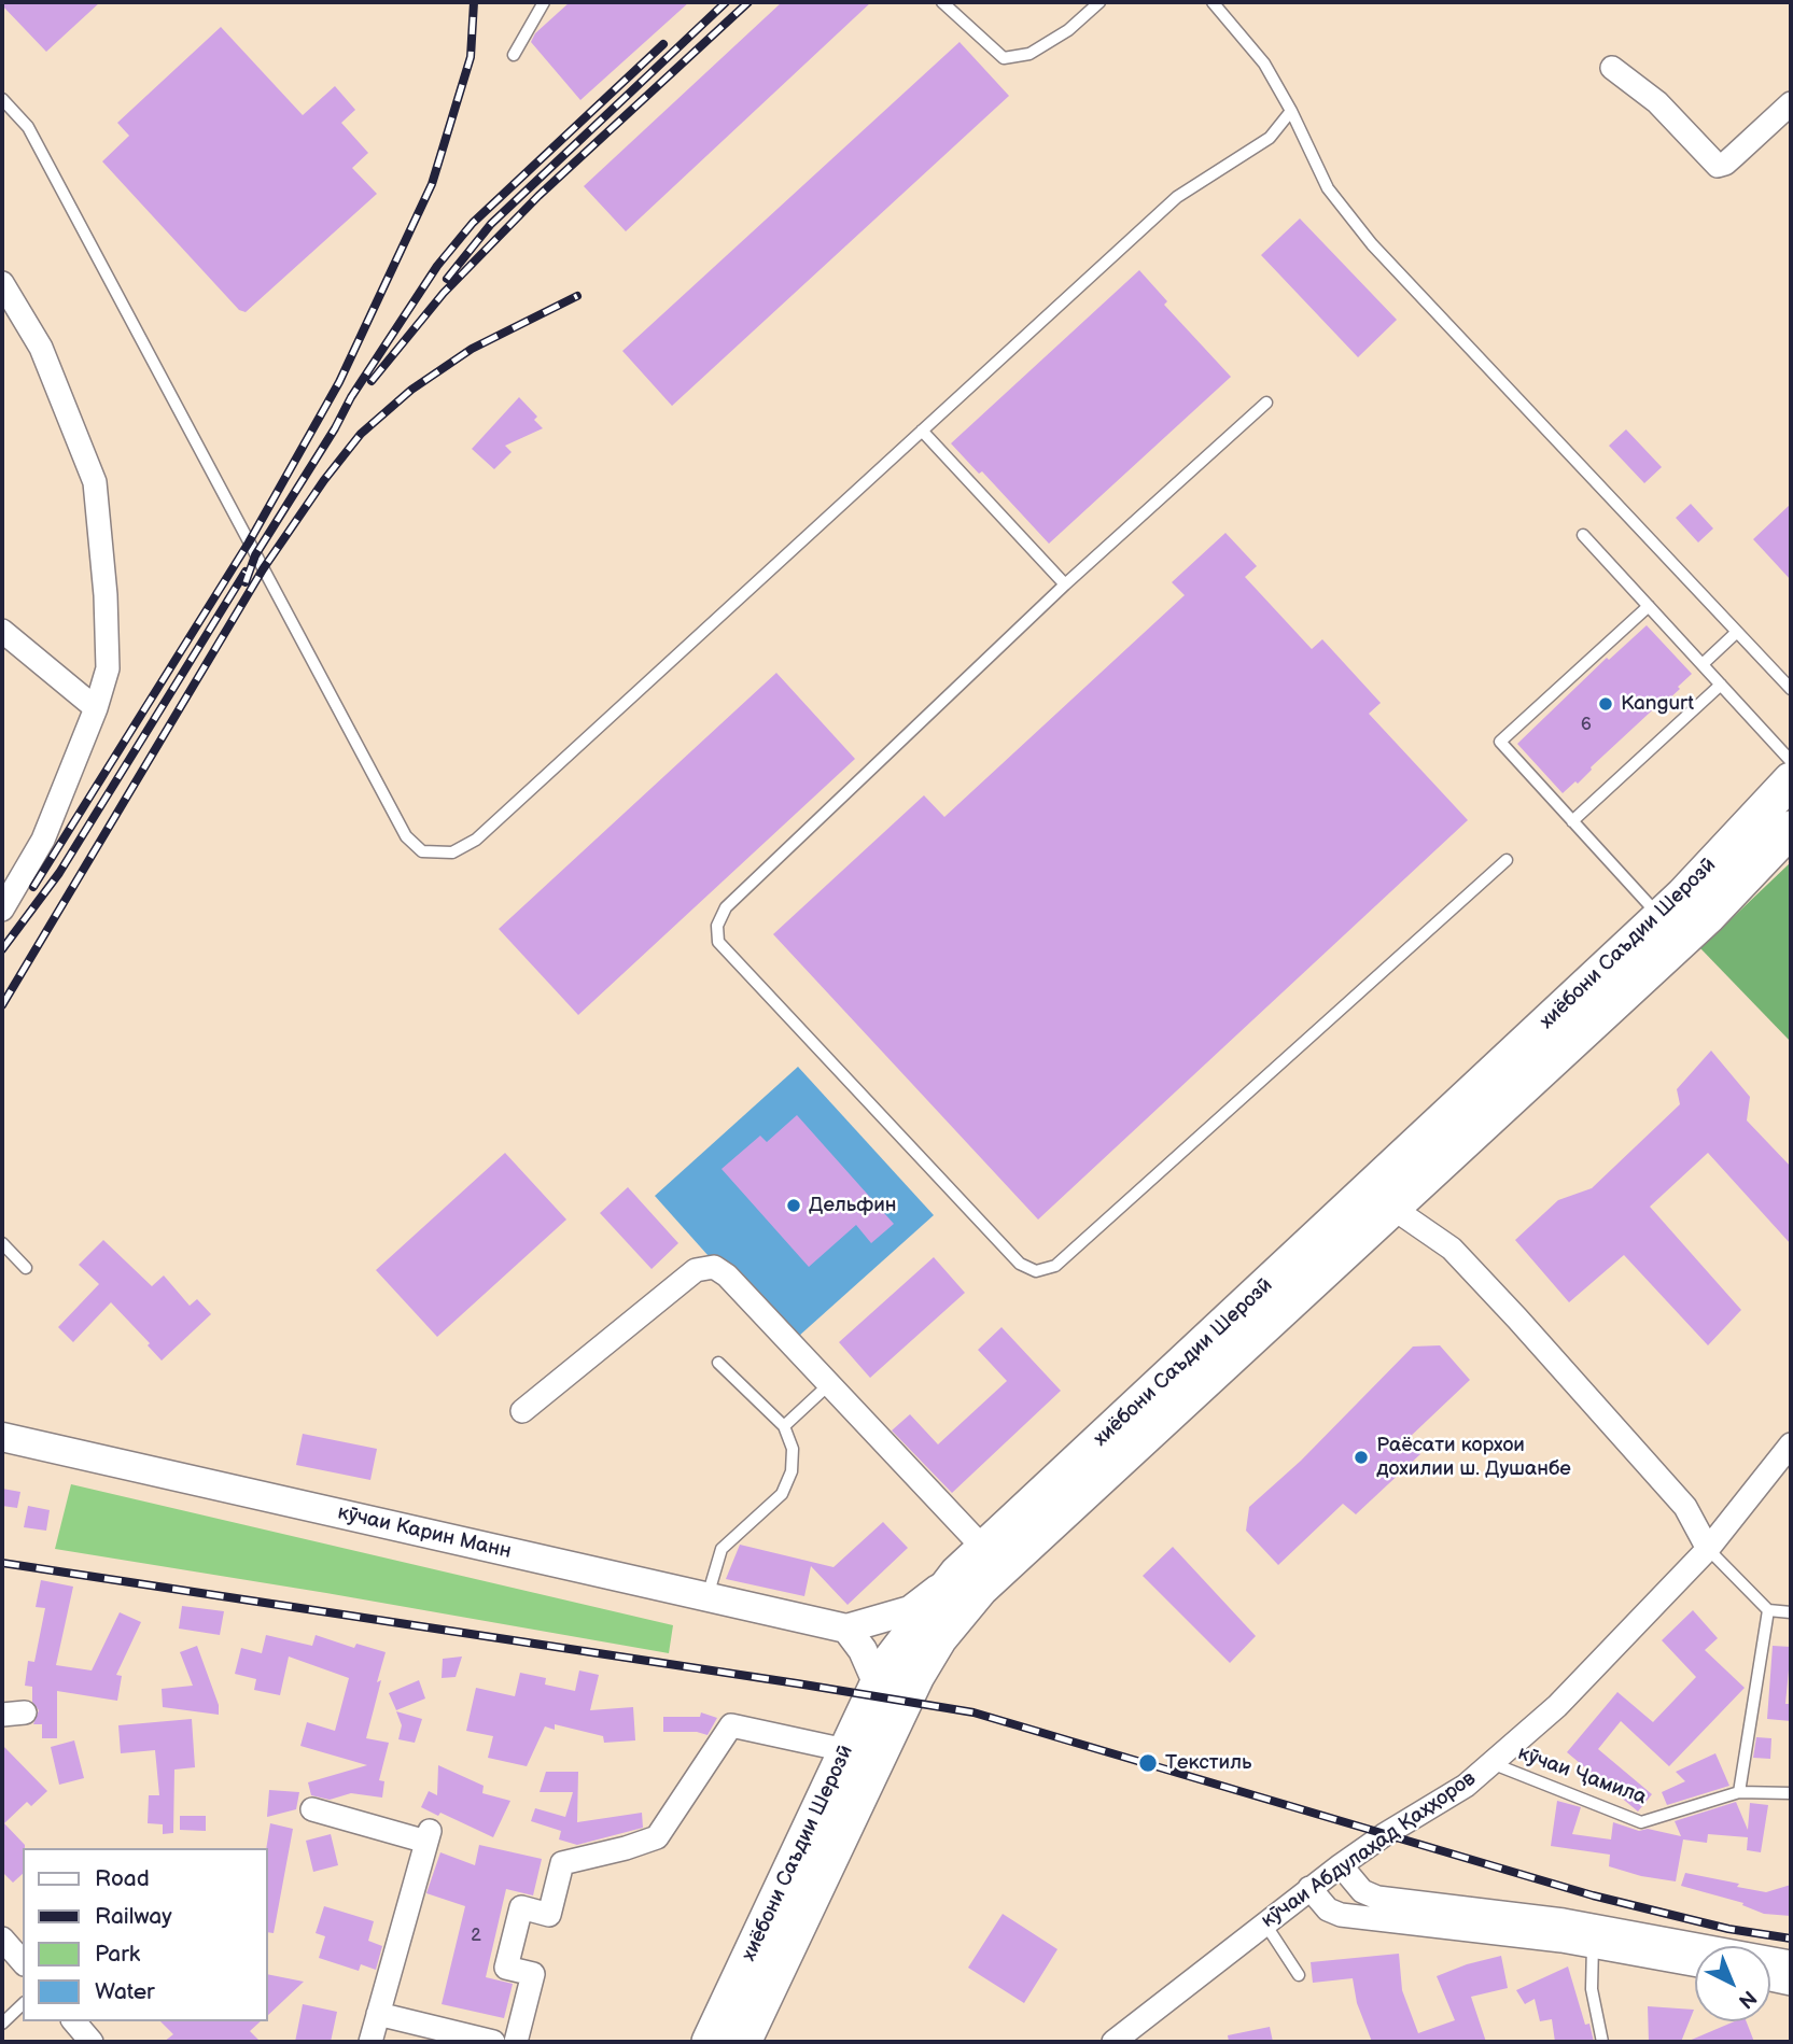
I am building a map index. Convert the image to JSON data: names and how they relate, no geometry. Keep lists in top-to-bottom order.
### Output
{
  "streets": {
    "highway": ["хиёбони Саъдии Шерозӣ"],
    "street": ["кӯчаи Карин Манн", "кӯчаи Абдулаҳад Қаҳҳоров"],
    "lane": ["кӯчаи Ҷамила"]
  },
  "crossings": [
    ["хиёбони Саъдии Шерозӣ", "кӯчаи Карин Манн"],
    ["кӯчаи Ҷамила", "кӯчаи Абдулаҳад Қаҳҳоров"]
  ],
  "places": [
    "Kangurt",
    "Дельфин",
    "Раёсати корхои дохилии ш. Душанбе",
    "Текстиль"
  ],
  "house_numbers": ["6", "2"],
  "legend": [
    "Road",
    "Railway",
    "Park",
    "Water"
  ],
  "north": "bottom right"
}
